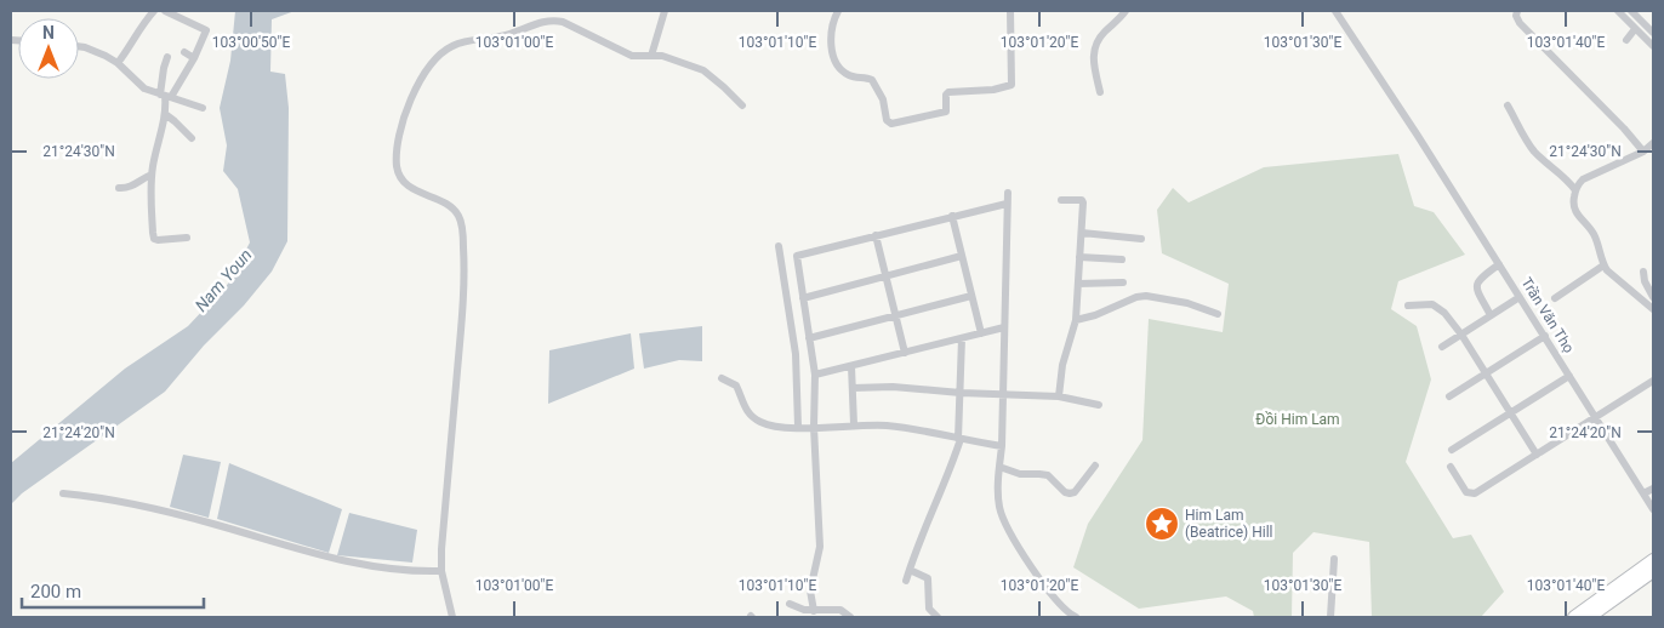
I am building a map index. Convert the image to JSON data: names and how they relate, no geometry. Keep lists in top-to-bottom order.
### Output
{
  "streets": {
    "street": ["Trần Văn Thọ"]
  },
  "water": ["Nam Youn"],
  "parks": ["Đồi Him Lam"],
  "places": {
    "place": ["Him Lam (Beatrice) Hill"]
  },
  "scale_bar": "200 m",
  "north": "top",
  "coordinates": [
    "103°00'50\"E",
    "103°01'00\"E",
    "103°01'10\"E",
    "103°01'20\"E",
    "103°01'30\"E",
    "103°01'40\"E",
    "21°24'30\"N",
    "21°24'20\"N"
  ]
}
